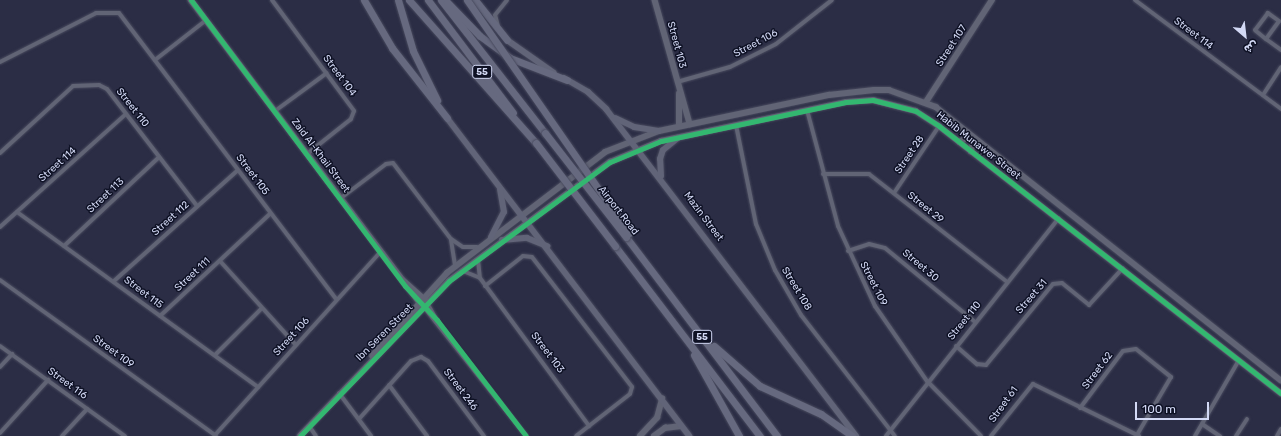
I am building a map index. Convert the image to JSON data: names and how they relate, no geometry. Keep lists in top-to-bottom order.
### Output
{
  "streets": {
    "highway": ["55", "Airport Road"],
    "main road": ["Mazin Street"],
    "street": [
      "Street 114",
      "Street 106",
      "Street 103",
      "Street 107",
      "Street 104",
      "Street 110",
      "Habib Munawer Street",
      "Street 28",
      "Zaid Al-Khail Street",
      "Street 105",
      "Street 113",
      "Street 29",
      "Street 112",
      "Street 30",
      "Street 111",
      "Street 109",
      "Street 108",
      "Street 115",
      "Street 31",
      "Ibn Seren Street",
      "Street 62",
      "Street 116",
      "Street 246",
      "Street 61"
    ]
  },
  "crossings": [
    ["Street 114", "Street 110"],
    ["Street 114", "Street 115"],
    ["Street 106", "Street 103"],
    ["Street 106", "Zaid Al-Khail Street"],
    ["Street 106", "Street 105"],
    ["Street 106", "Street 111"],
    ["Street 106", "Street 109"],
    ["Street 106", "Street 115"],
    ["Street 103", "Habib Munawer Street"],
    ["Street 103", "Ibn Seren Street"],
    ["Street 107", "Habib Munawer Street"],
    ["Street 104", "Zaid Al-Khail Street"],
    ["Street 110", "Habib Munawer Street"],
    ["Street 110", "Street 113"],
    ["Street 110", "Street 29"],
    ["Street 110", "Street 112"],
    ["Street 110", "Street 30"],
    ["Street 110", "Street 109"],
    ["Street 110", "Street 108"],
    ["Street 110", "Street 31"],
    ["Habib Munawer Street", "Street 28"],
    ["Habib Munawer Street", "Mazin Street"],
    ["Habib Munawer Street", "Street 109"],
    ["Habib Munawer Street", "Street 108"],
    ["Habib Munawer Street", "Street 31"],
    ["Habib Munawer Street", "Ibn Seren Street"],
    ["Street 28", "Street 29"],
    ["Zaid Al-Khail Street", "Ibn Seren Street"],
    ["Street 105", "Street 112"],
    ["Street 105", "Street 111"],
    ["Street 113", "Street 115"],
    ["Street 29", "Street 109"],
    ["Street 112", "Street 115"],
    ["Street 30", "Street 109"],
    ["Street 111", "Street 115"],
    ["Street 62", "Street 61"]
  ],
  "scale_bar": "100 m",
  "north": "bottom right"
}
